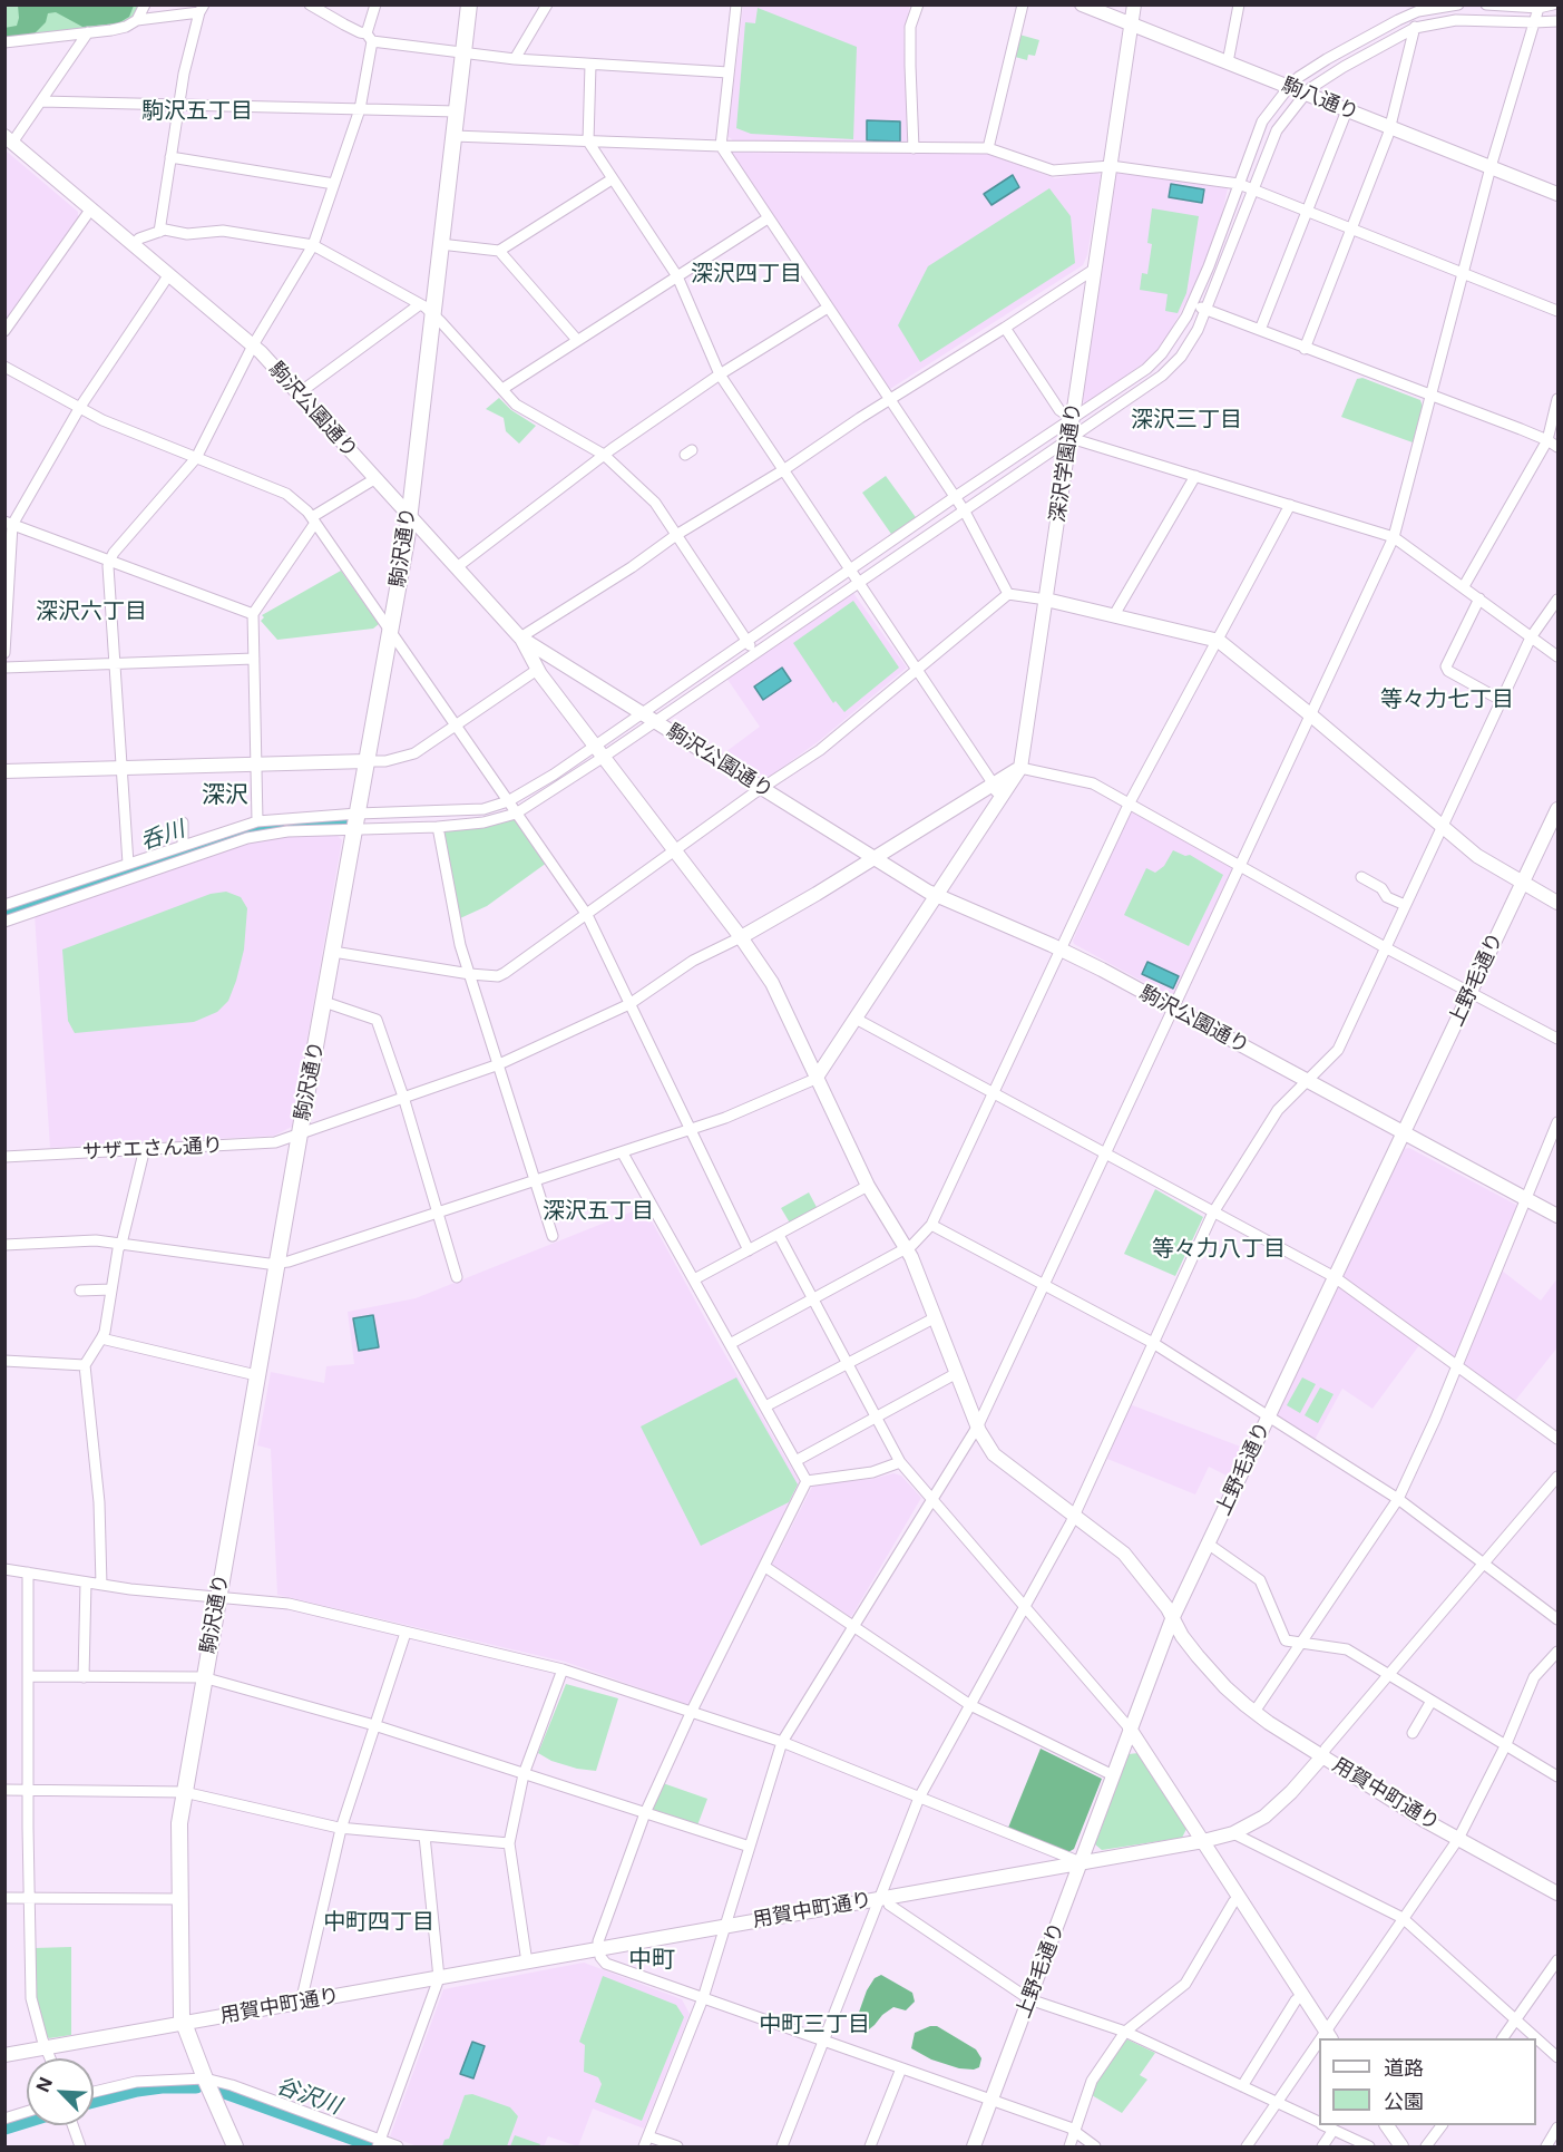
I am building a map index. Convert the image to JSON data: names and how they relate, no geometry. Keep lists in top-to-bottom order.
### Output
{
  "streets": {
    "main road": ["駒沢通り"],
    "street": [
      "駒八通り",
      "駒沢公園通り",
      "深沢学園通り",
      "上野毛通り",
      "サザエさん通り",
      "用賀中町通り"
    ]
  },
  "crossings": [
    ["駒八通り", "深沢学園通り"],
    ["駒沢公園通り", "深沢学園通り"],
    ["駒沢公園通り", "駒沢通り"],
    ["駒沢公園通り", "上野毛通り"],
    ["駒沢通り", "サザエさん通り"],
    ["駒沢通り", "用賀中町通り"],
    ["上野毛通り", "用賀中町通り"]
  ],
  "districts": [
    "駒沢五丁目",
    "深沢四丁目",
    "深沢三丁目",
    "深沢六丁目",
    "等々力七丁目",
    "深沢",
    "深沢五丁目",
    "等々力八丁目",
    "中町四丁目",
    "中町",
    "中町三丁目"
  ],
  "water": ["呑川", "谷沢川"],
  "legend": ["道路", "公園"],
  "north": "top left"
}
